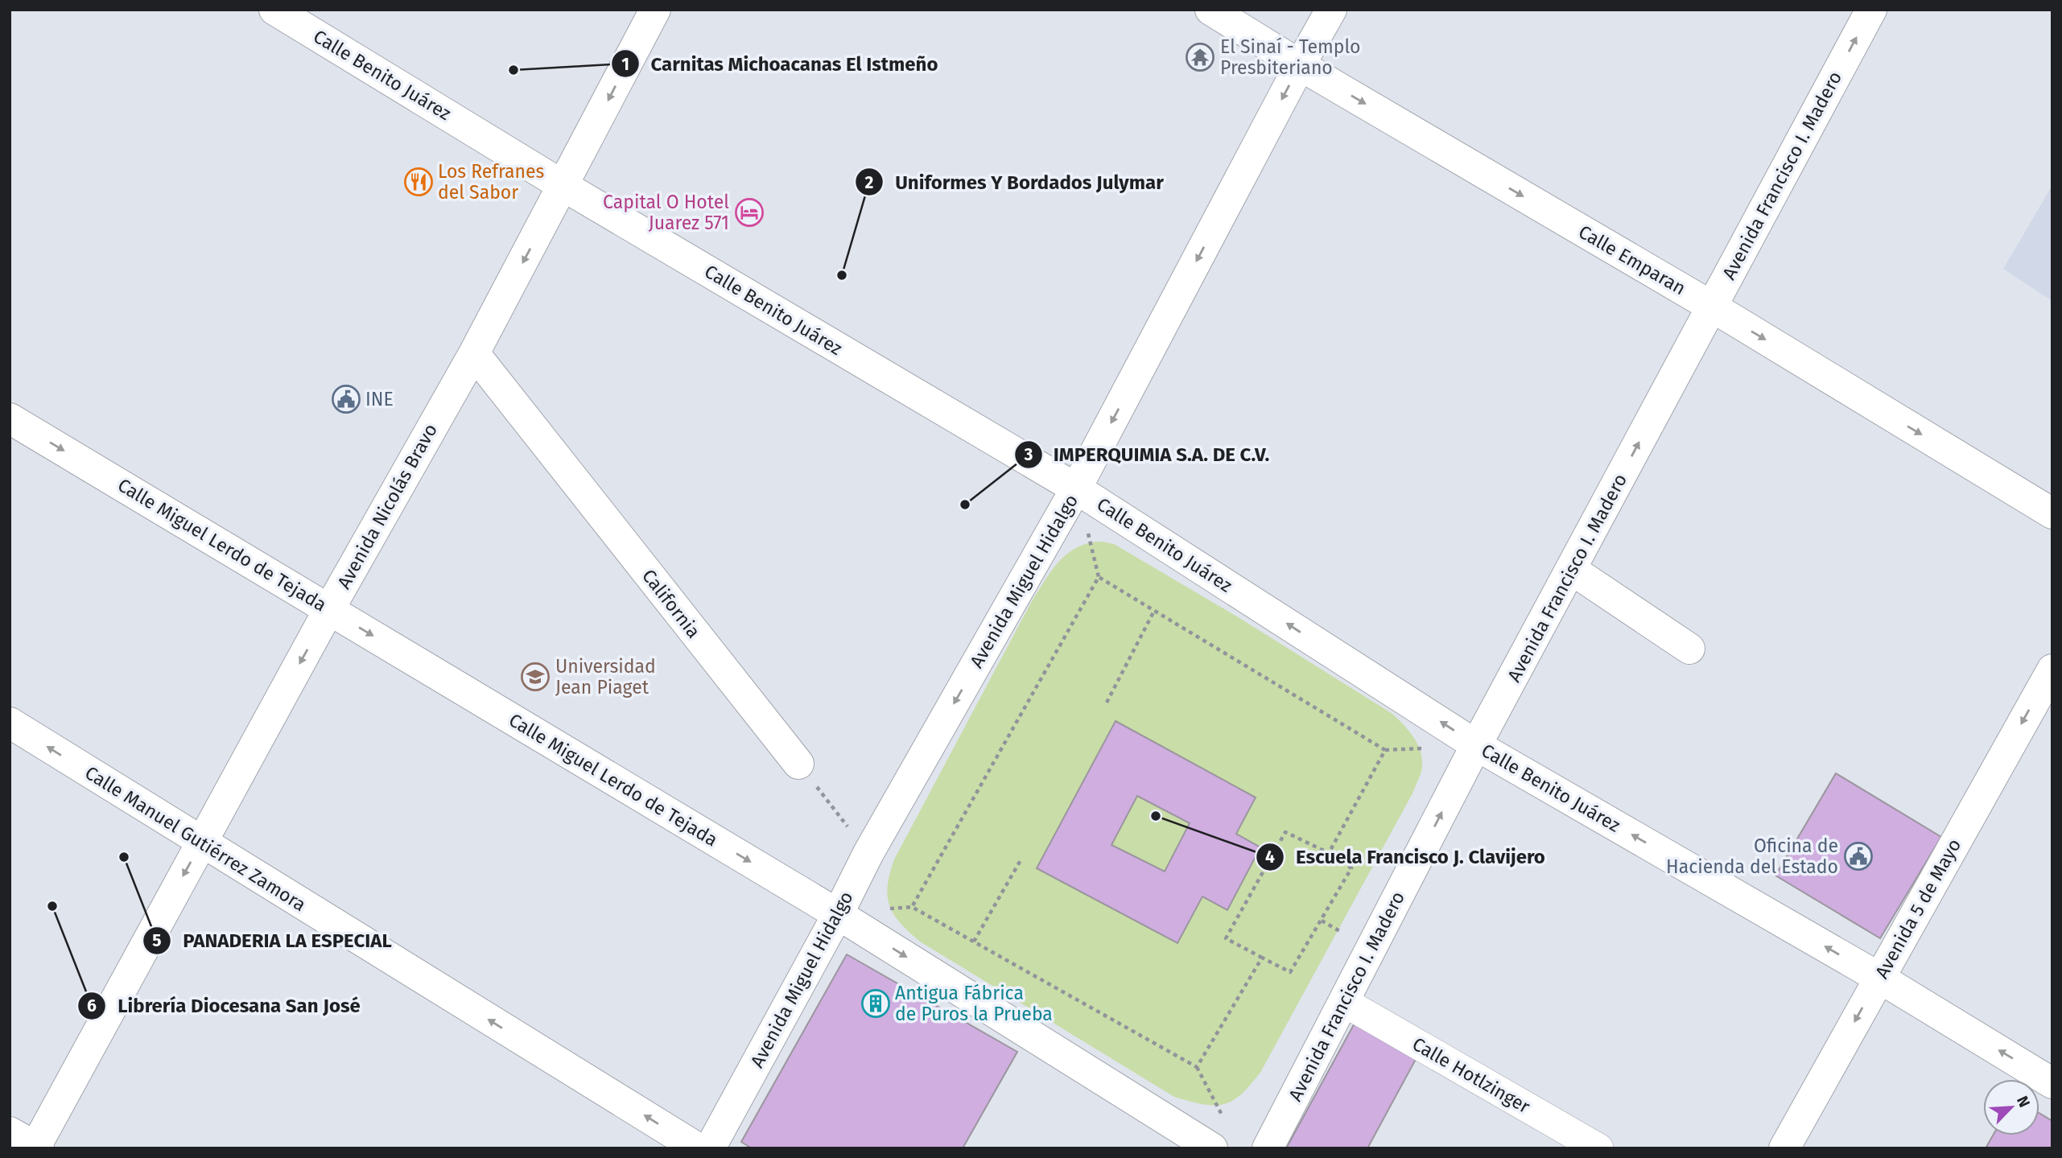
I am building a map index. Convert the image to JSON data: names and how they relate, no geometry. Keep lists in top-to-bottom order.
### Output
{
  "streets": {
    "street": [
      "Calle Benito Juárez",
      "Avenida Francisco I. Madero",
      "Calle Emparan",
      "Avenida Nicolás Bravo",
      "Calle Miguel Lerdo de Tejada",
      "Avenida Miguel Hidalgo",
      "California",
      "Calle Manuel Gutiérrez Zamora",
      "Avenida 5 de Mayo",
      "Calle Hotlzinger"
    ]
  },
  "crossings": [
    ["Calle Benito Juárez", "Avenida Francisco I. Madero"],
    ["Calle Benito Juárez", "Avenida Nicolás Bravo"],
    ["Calle Benito Juárez", "Avenida Miguel Hidalgo"],
    ["Calle Benito Juárez", "Avenida 5 de Mayo"],
    ["Avenida Francisco I. Madero", "Calle Emparan"],
    ["Avenida Francisco I. Madero", "Calle Hotlzinger"],
    ["Calle Emparan", "Avenida Miguel Hidalgo"],
    ["Avenida Nicolás Bravo", "Calle Miguel Lerdo de Tejada"],
    ["Avenida Nicolás Bravo", "California"],
    ["Avenida Nicolás Bravo", "Calle Manuel Gutiérrez Zamora"],
    ["Calle Miguel Lerdo de Tejada", "Avenida Miguel Hidalgo"]
  ],
  "one_way": [
    "Calle Benito Juárez",
    "Avenida Francisco I. Madero",
    "Calle Emparan",
    "Avenida Nicolás Bravo",
    "Calle Miguel Lerdo de Tejada",
    "Avenida Miguel Hidalgo",
    "Calle Manuel Gutiérrez Zamora",
    "Avenida 5 de Mayo"
  ],
  "places": {
    "temple": ["El Sinaí - Templo Presbiteriano"],
    "other": [
      "Carnitas Michoacanas El Istmeño",
      "Uniformes Y Bordados Julymar",
      "IMPERQUIMIA S.A. DE C.V.",
      "Escuela Francisco J. Clavijero",
      "PANADERIA LA ESPECIAL",
      "Librería Diocesana San José"
    ],
    "restaurant": ["Los Refranes del Sabor"],
    "hotel": ["Capital O Hotel Juarez 571"],
    "public building": ["INE", "Oficina de Hacienda del Estado"],
    "school or university": ["Universidad Jean Piaget"],
    "building": ["Antigua Fábrica de Puros la Prueba"]
  },
  "north": "top right"
}
